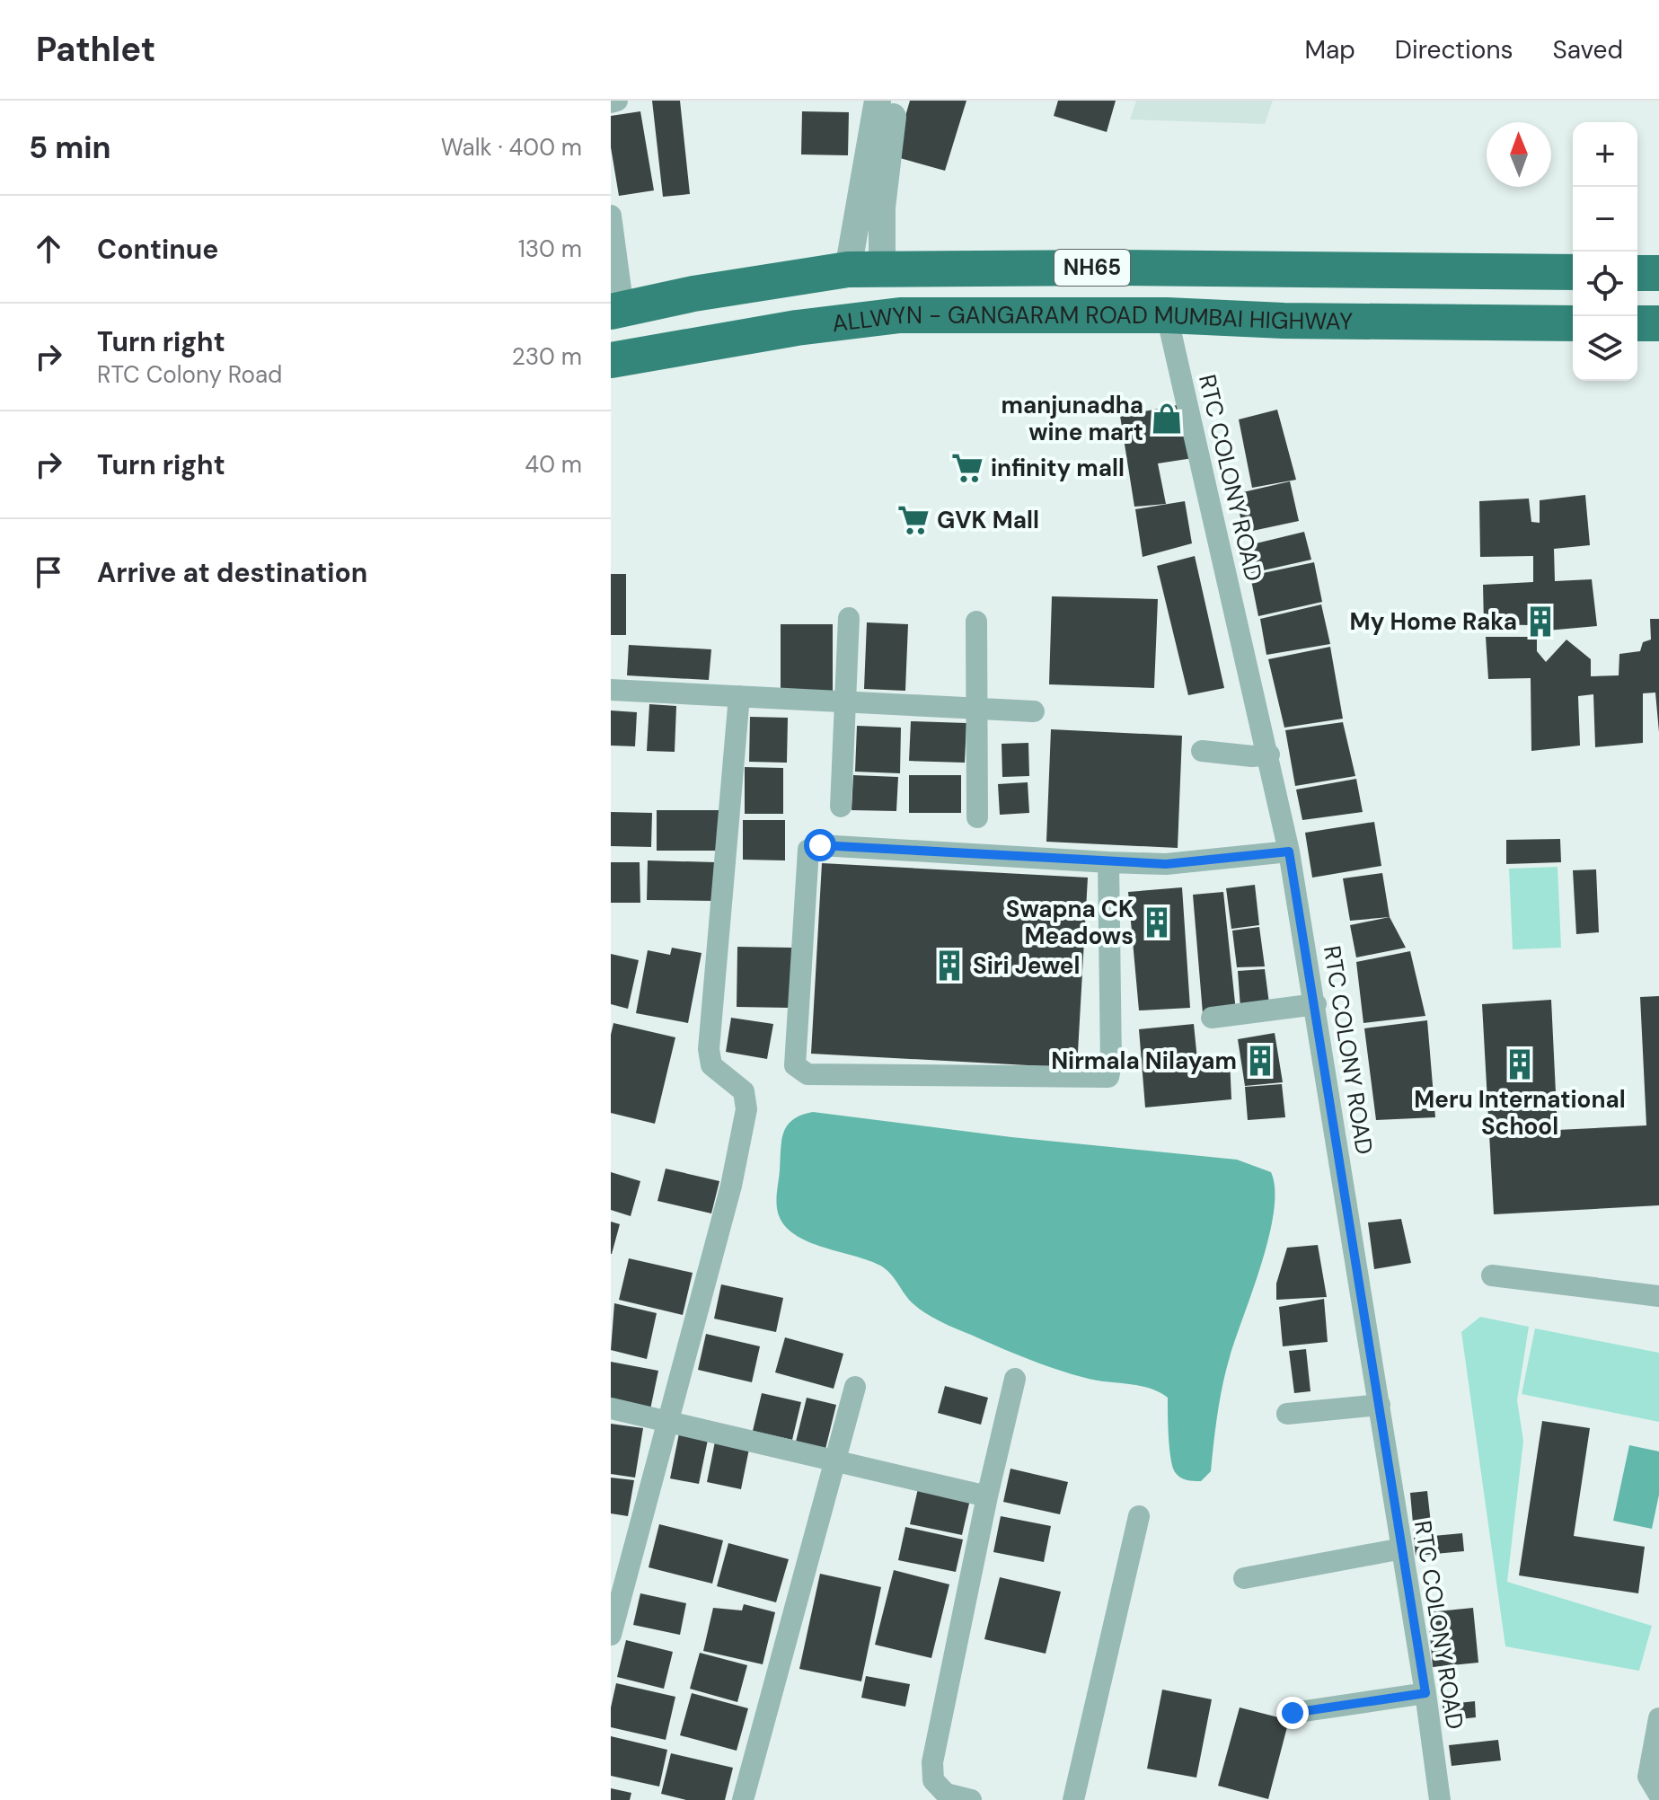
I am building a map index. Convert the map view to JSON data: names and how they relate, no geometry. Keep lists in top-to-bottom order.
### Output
{
  "streets": {
    "highway": ["NH65", "ALLWYN - GANGARAM ROAD MUMBAI HIGHWAY"],
    "street": ["RTC COLONY ROAD"]
  },
  "crossings": [
    ["ALLWYN - GANGARAM ROAD MUMBAI HIGHWAY", "RTC COLONY ROAD"]
  ],
  "places": {
    "shop": ["manjunadha wine mart"],
    "supermarket": ["infinity mall", "GVK Mall"],
    "building": [
      "My Home Raka",
      "Swapna CK Meadows",
      "Siri Jewel",
      "Nirmala Nilayam",
      "Meru International School"
    ]
  },
  "north": "top",
  "page": {
    "header": "Pathlet",
    "nav": ["Map", "Directions", "Saved"],
    "heading": ["5 min", "Walk · 400 m"],
    "map_buttons": ["+", "−"],
    "list": [
      ["Continue", "130 m"],
      ["Turn right", "RTC Colony Road", "230 m"],
      ["Turn right", "40 m"],
      "Arrive at destination"
    ]
  }
}
